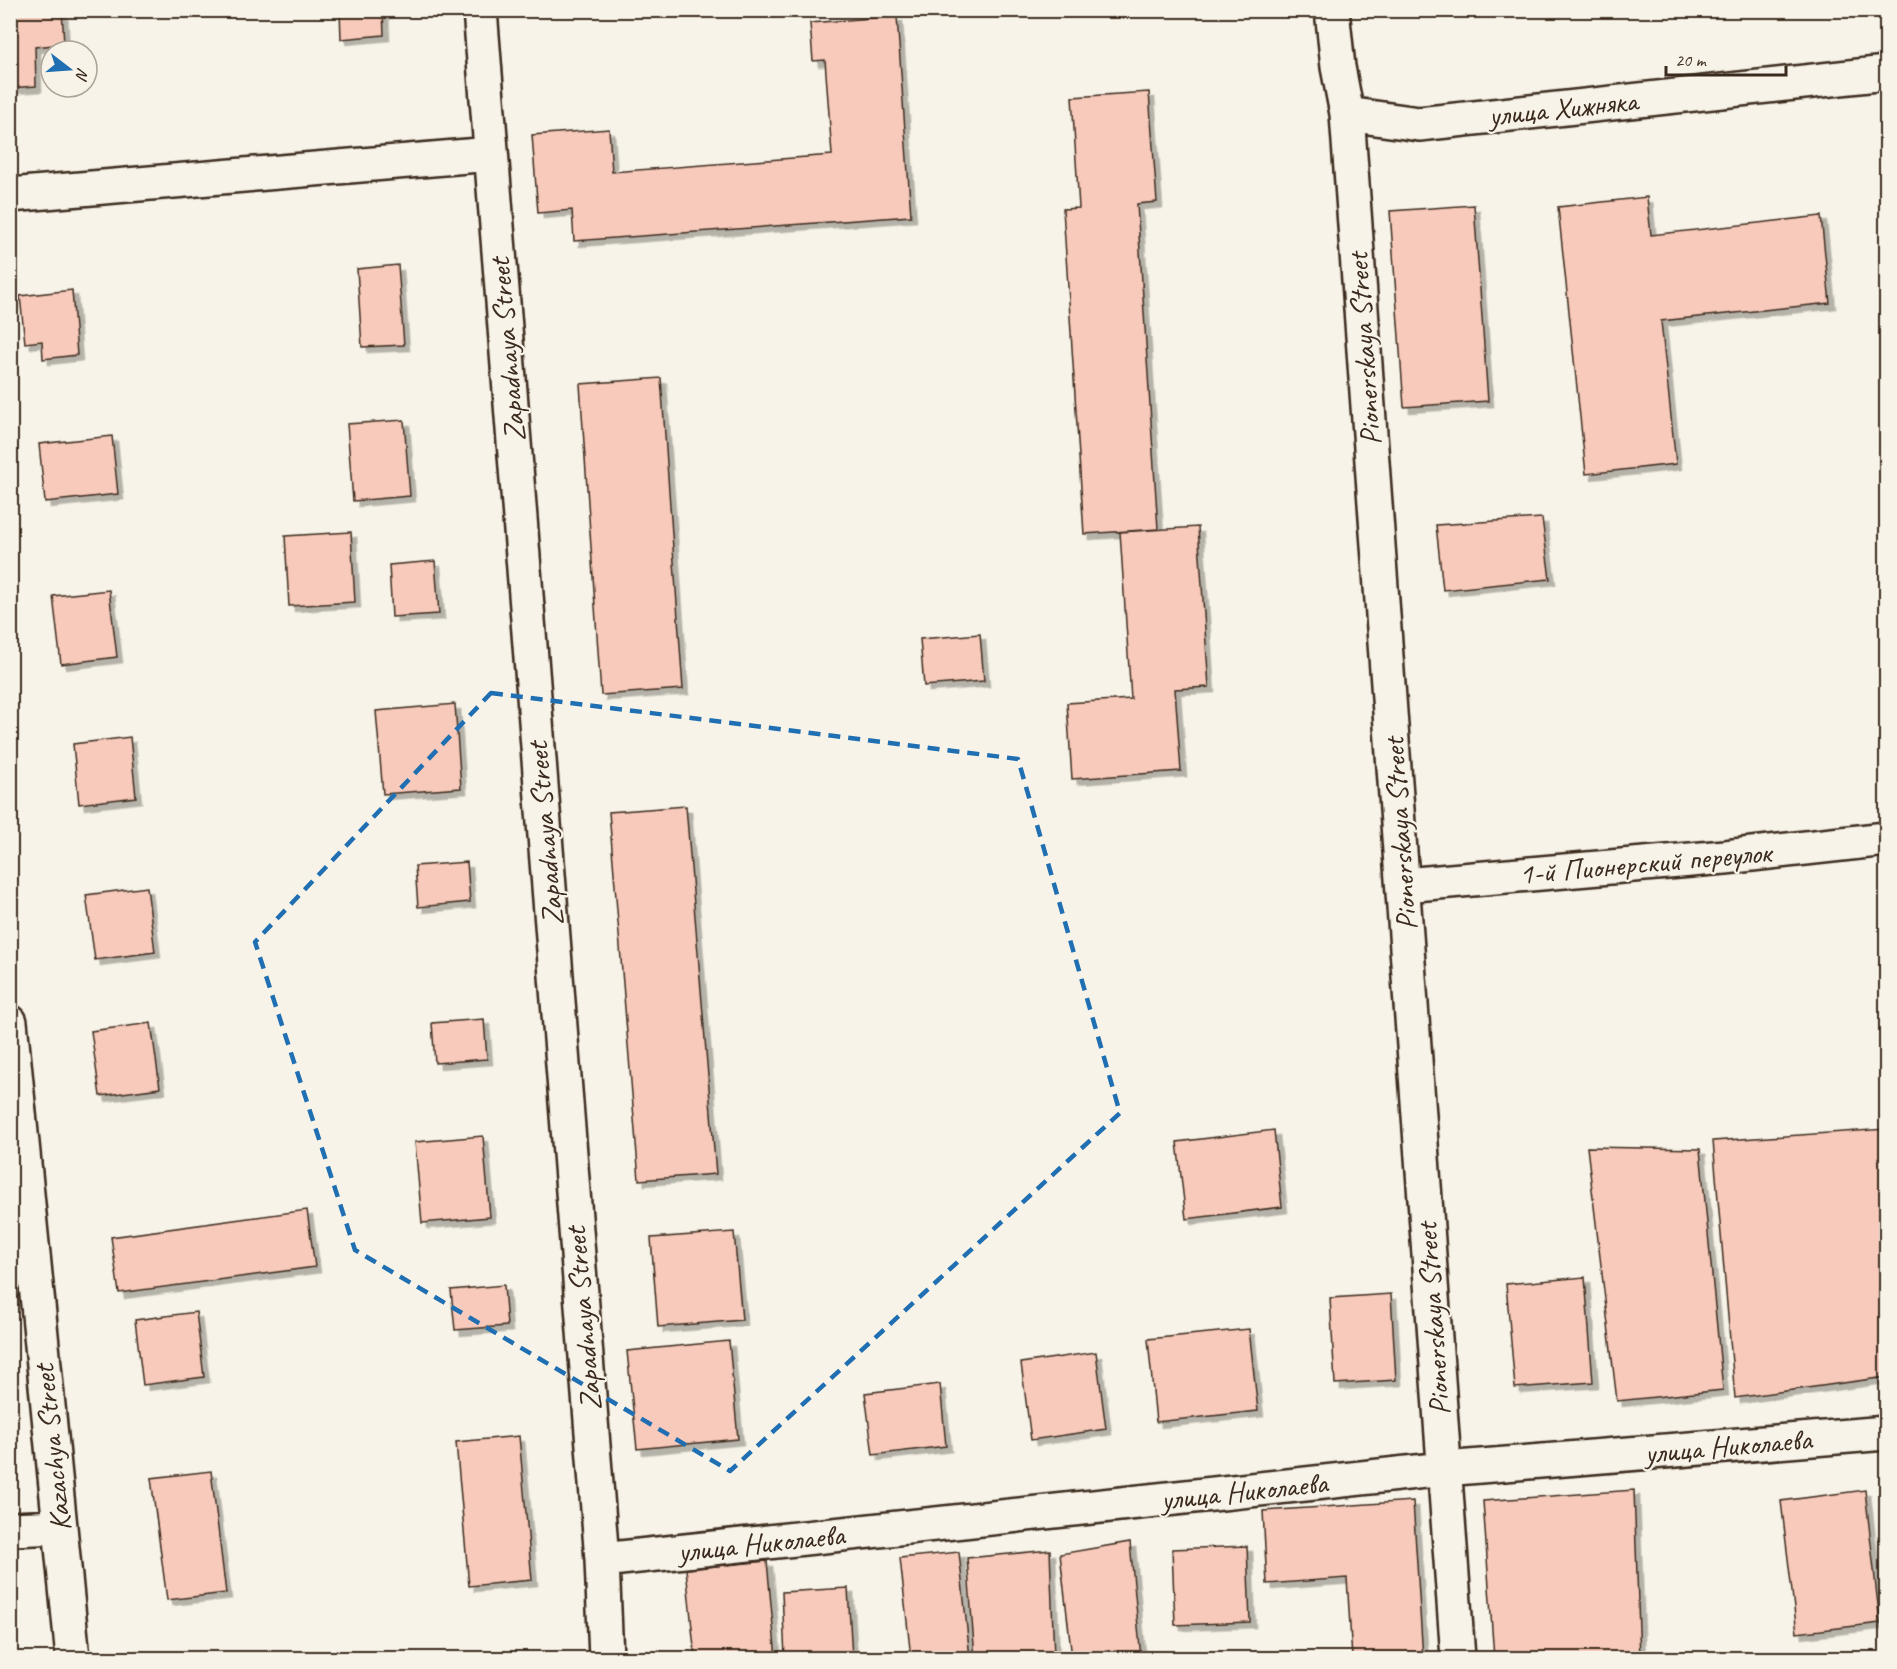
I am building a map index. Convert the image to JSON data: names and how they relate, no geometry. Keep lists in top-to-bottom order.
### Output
{
  "streets": {
    "street": [
      "улица Хижняка",
      "Pionerskaya Street",
      "Zapadnaya Street",
      "1-й Пионерский переулок",
      "улица Николаева",
      "Kazachya Street"
    ]
  },
  "crossings": [
    ["улица Хижняка", "Pionerskaya Street"],
    ["Pionerskaya Street", "1-й Пионерский переулок"],
    ["Pionerskaya Street", "улица Николаева"],
    ["Zapadnaya Street", "улица Николаева"]
  ],
  "scale_bar": "20 m",
  "north": "right"
}
